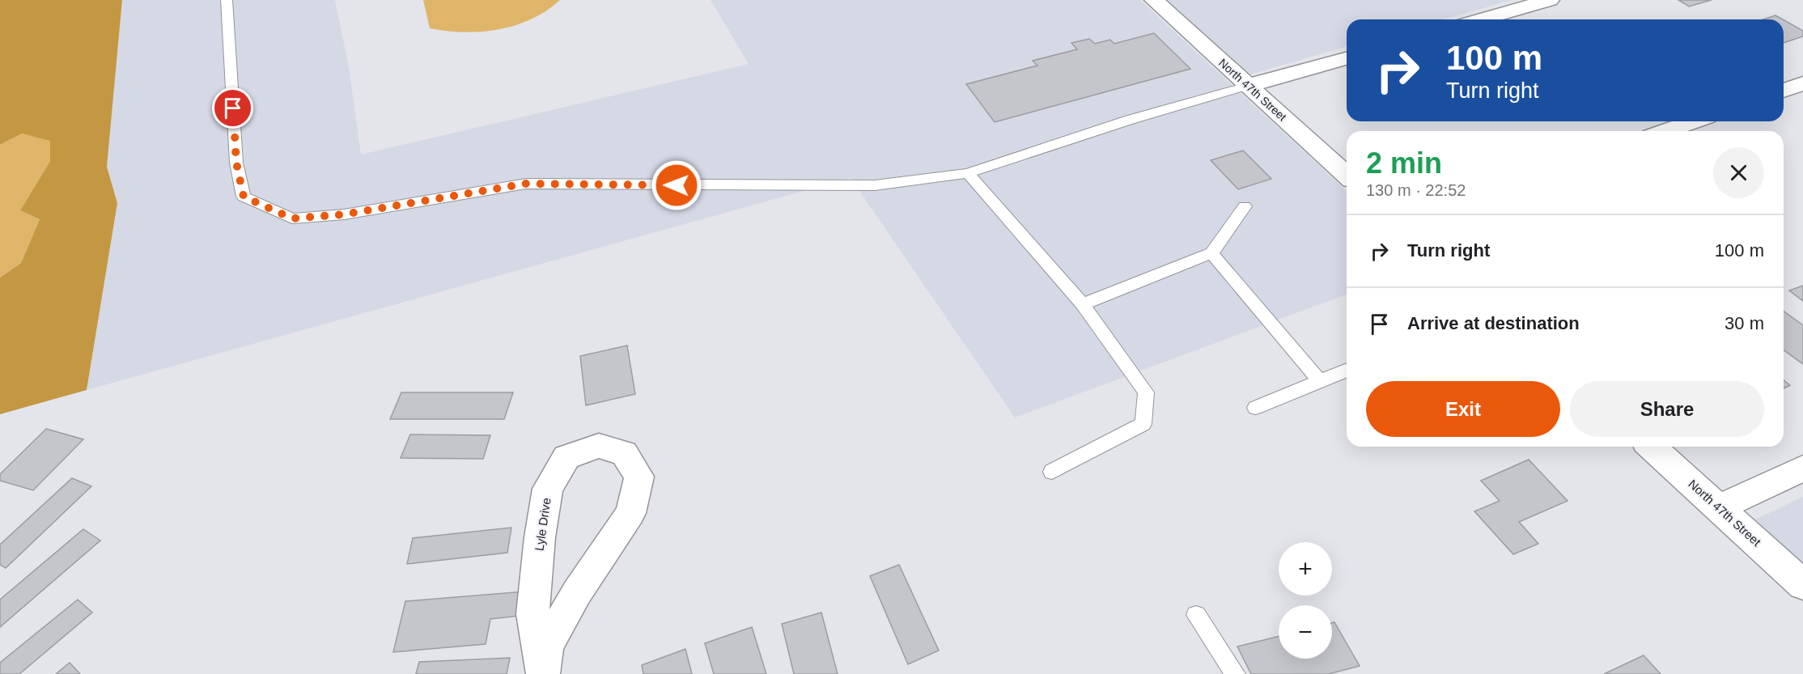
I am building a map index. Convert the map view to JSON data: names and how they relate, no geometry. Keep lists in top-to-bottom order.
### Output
{
  "streets": {
    "street": ["North 47th Street", "Lyle Drive"]
  },
  "page": {
    "turn": ["100 m", "Turn right"],
    "heading": ["2 min", "130 m · 22:52"],
    "list": [
      {
        "name": "Turn right",
        "value": "100 m"
      },
      {
        "name": "Arrive at destination",
        "value": "30 m"
      }
    ],
    "buttons": ["Exit", "Share"],
    "map_buttons": ["+", "−"]
  }
}
